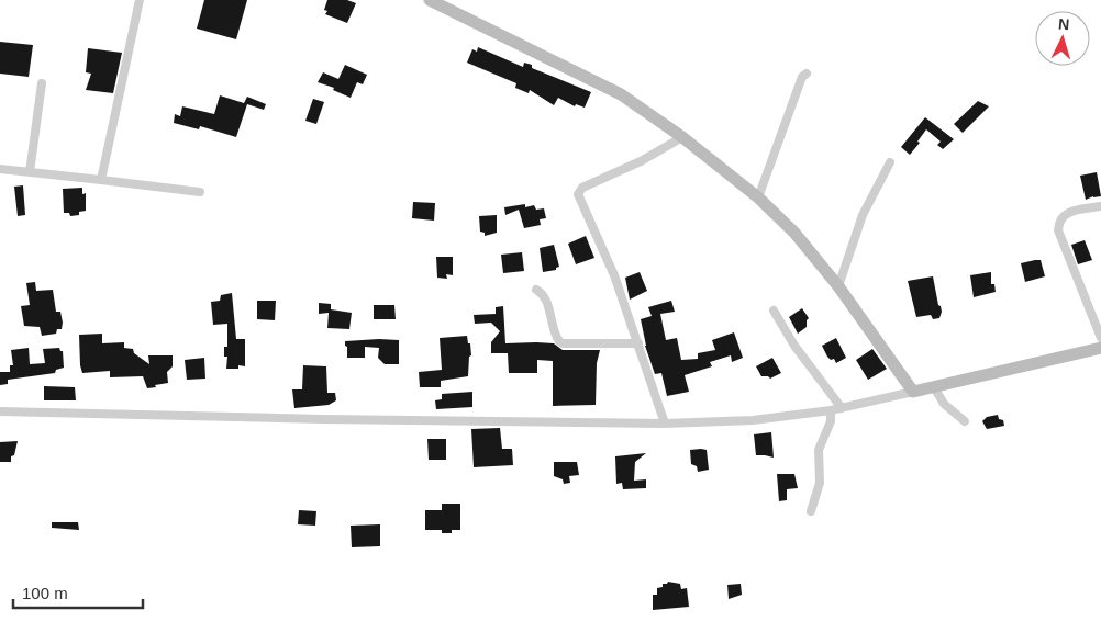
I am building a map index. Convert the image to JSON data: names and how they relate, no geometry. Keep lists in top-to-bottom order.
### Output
{
  "scale_bar": "100 m",
  "north": "top"
}
